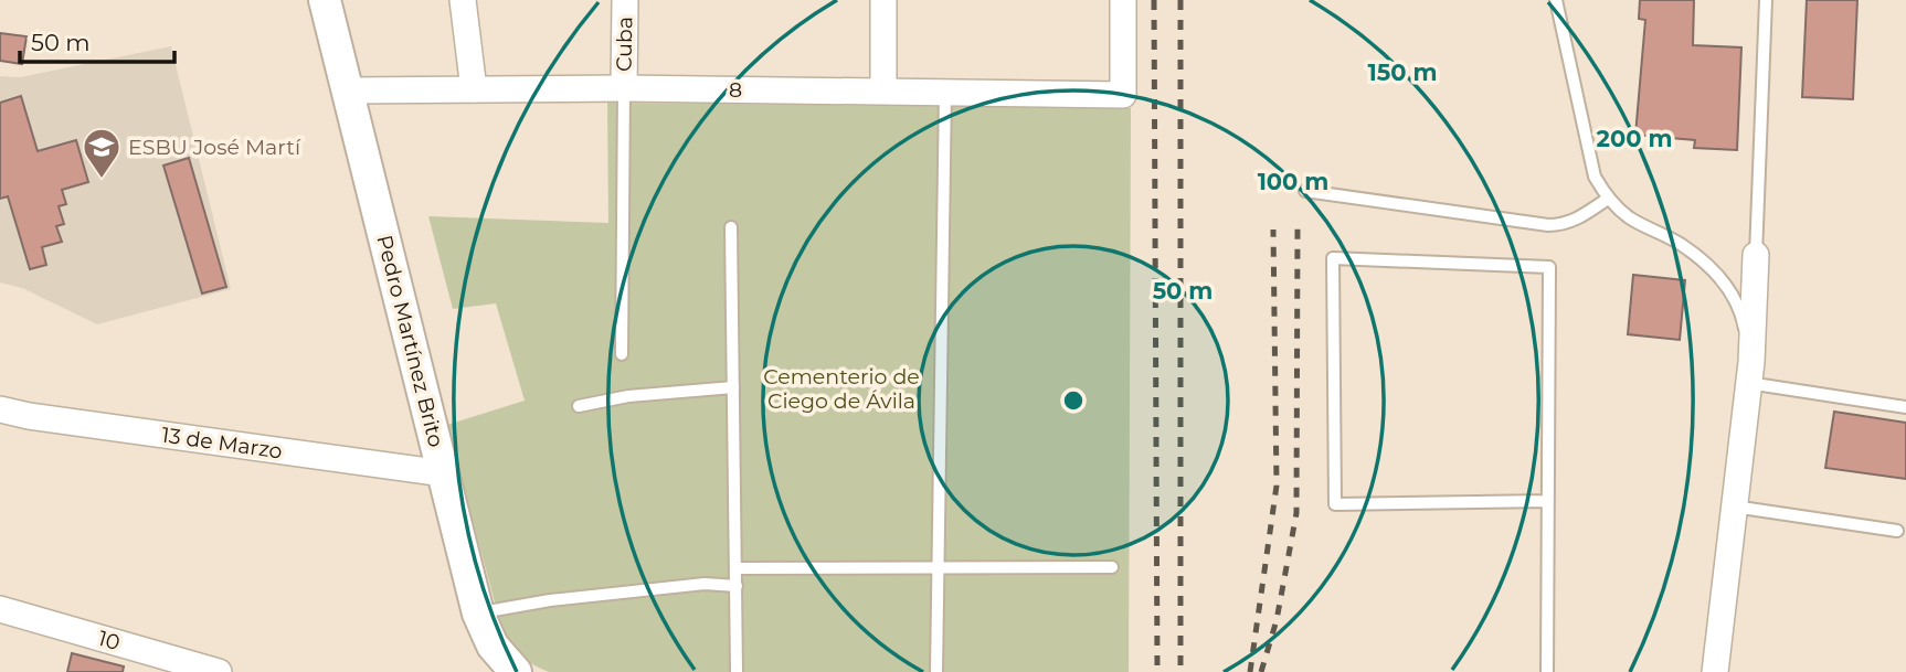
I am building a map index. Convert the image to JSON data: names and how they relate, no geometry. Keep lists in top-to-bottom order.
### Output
{
  "streets": {
    "street": [
      "Cuba",
      "8",
      "Pedro Martínez Brito",
      "13 de Marzo",
      "10"
    ]
  },
  "crossings": [
    ["Cuba", "8"],
    ["8", "Pedro Martínez Brito"],
    ["Pedro Martínez Brito", "13 de Marzo"]
  ],
  "parks": ["Cementerio de Ciego de Ávila"],
  "places": {
    "school or university": ["ESBU José Martí"]
  },
  "scale_bar": "50 m",
  "rings": [
    "150 m",
    "200 m",
    "100 m",
    "50 m"
  ]
}
